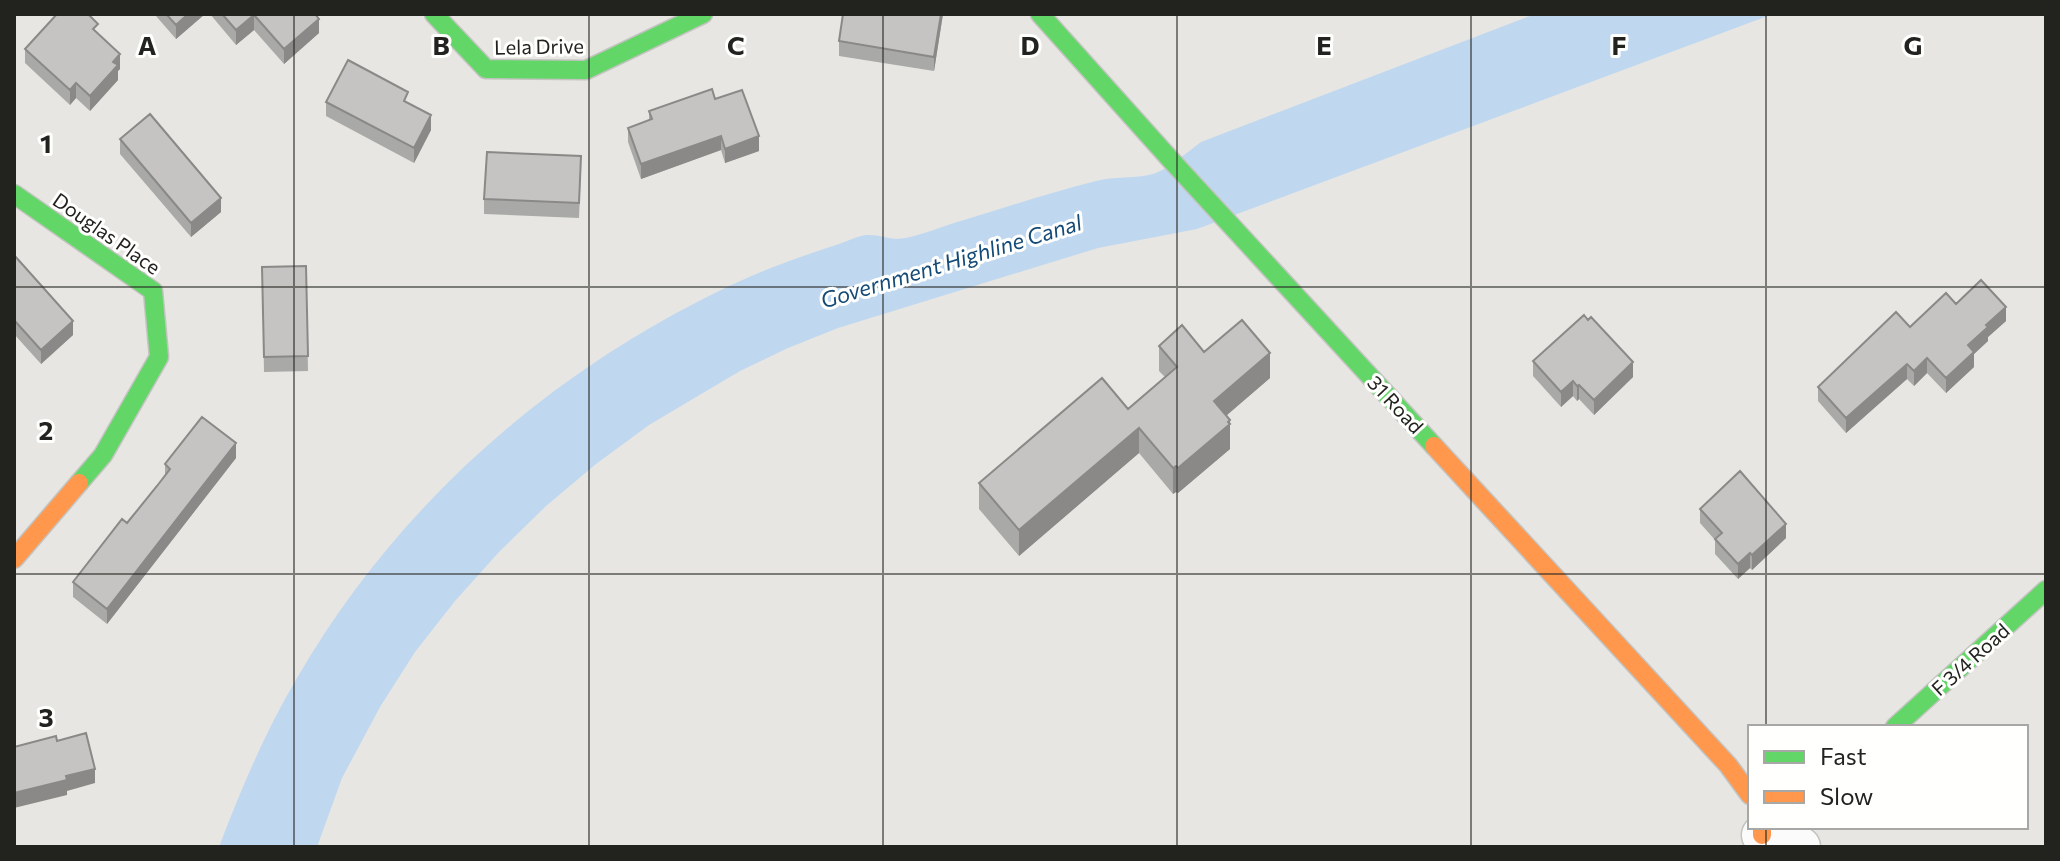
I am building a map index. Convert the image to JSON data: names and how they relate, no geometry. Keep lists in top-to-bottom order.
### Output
{
  "streets": {
    "street": [
      "Lela Drive",
      "Douglas Place",
      "31 Road",
      "F 3/4 Road"
    ]
  },
  "water": ["Government Highline Canal"],
  "legend": ["Fast", "Slow"],
  "grid": {
    "columns": [
      "A",
      "B",
      "C",
      "D",
      "E",
      "F",
      "G"
    ],
    "rows": ["1", "2", "3"]
  }
}
